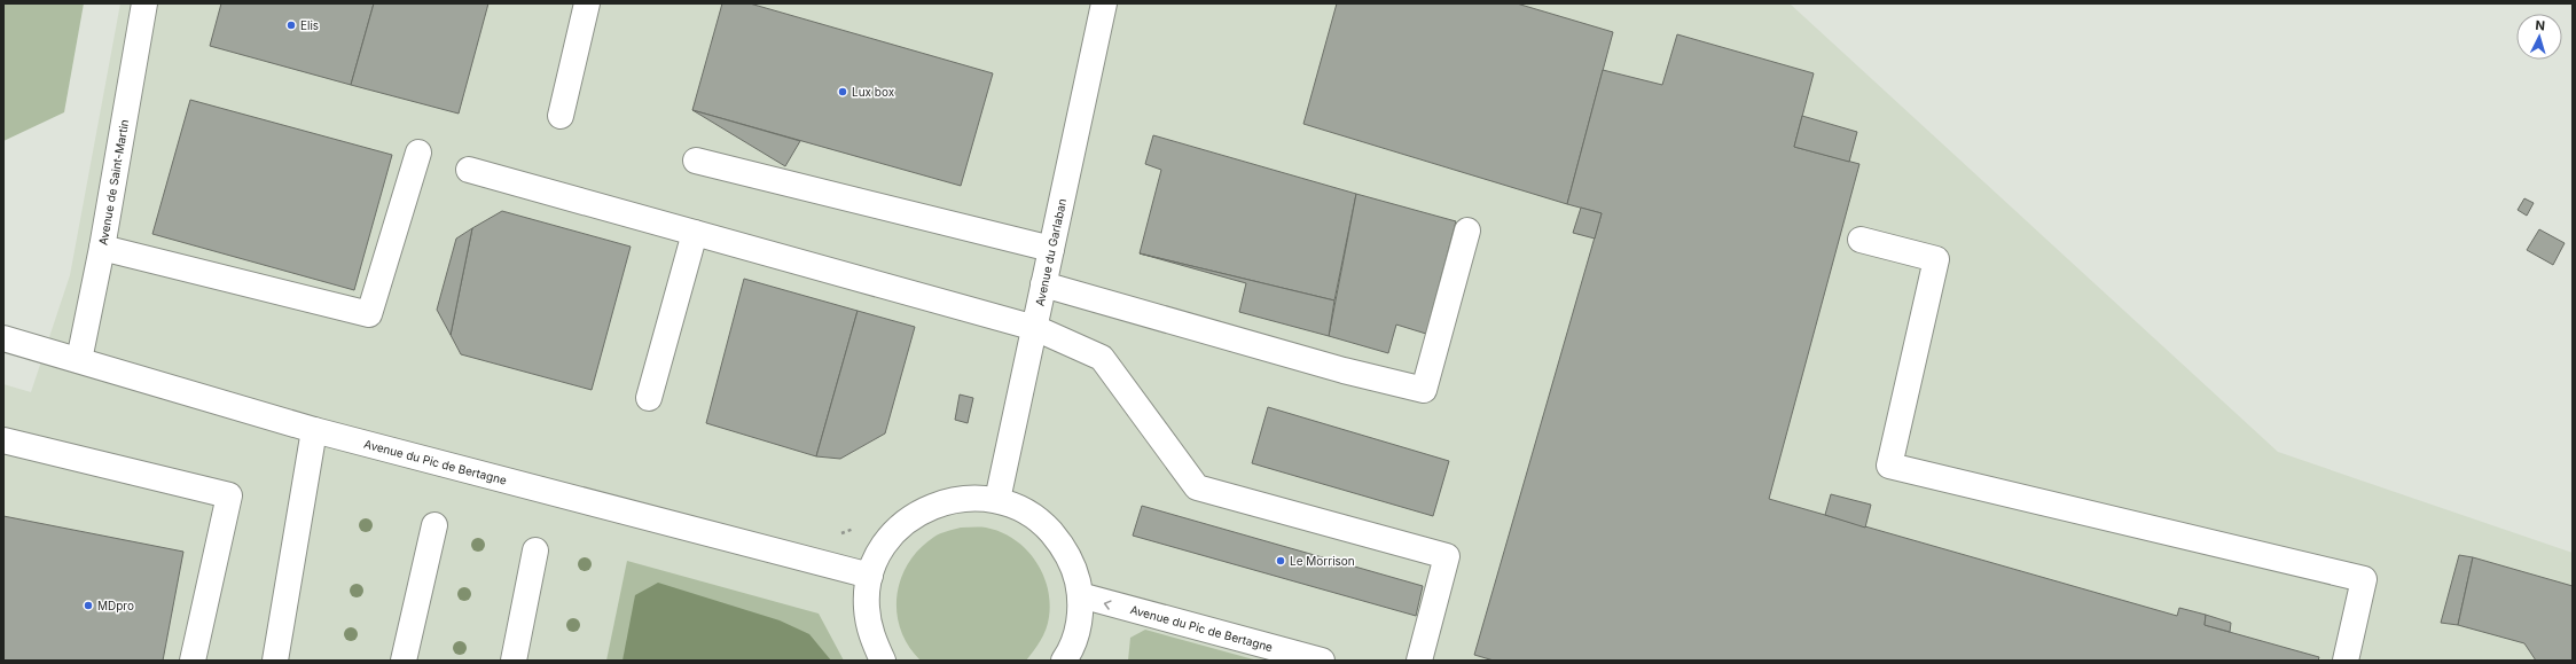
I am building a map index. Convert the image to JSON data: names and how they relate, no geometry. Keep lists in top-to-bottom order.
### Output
{
  "streets": {
    "street": ["Avenue de Saint-Martin", "Avenue du Garlaban", "Avenue du Pic de Bertagne"]
  },
  "crossings": [
    ["Avenue de Saint-Martin", "Avenue du Pic de Bertagne"]
  ],
  "places": [
    "Elis",
    "Lux box",
    "Le Morrison",
    "MDpro"
  ],
  "north": "top"
}
